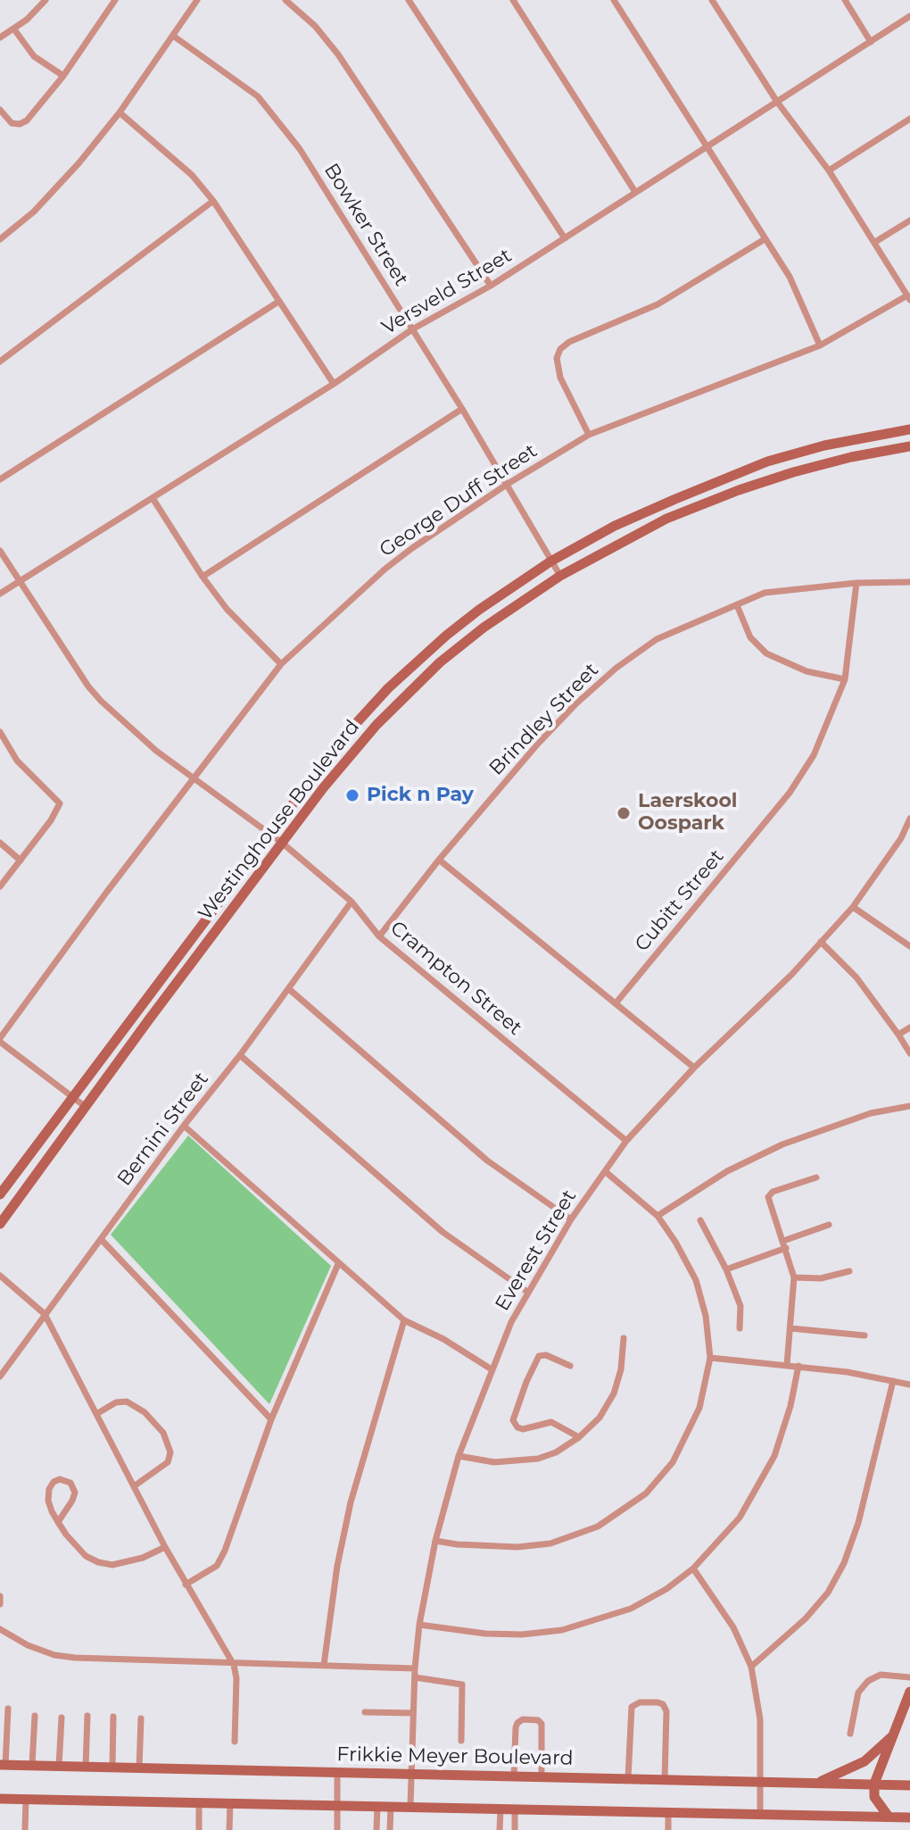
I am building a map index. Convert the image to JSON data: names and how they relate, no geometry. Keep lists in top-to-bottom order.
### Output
{
  "streets": {
    "street": [
      "Bowker Street",
      "Versveld Street",
      "George Duff Street",
      "Brindley Street",
      "Westinghouse Boulevard",
      "Cubitt Street",
      "Crampton Street",
      "Bernini Street",
      "Everest Street",
      "Frikkie Meyer Boulevard"
    ]
  },
  "crossings": [
    ["Bowker Street", "Versveld Street"],
    ["Bowker Street", "George Duff Street"],
    ["Bowker Street", "Westinghouse Boulevard"],
    ["Versveld Street", "Crampton Street"],
    ["George Duff Street", "Crampton Street"],
    ["Brindley Street", "Cubitt Street"],
    ["Brindley Street", "Crampton Street"],
    ["Westinghouse Boulevard", "Crampton Street"],
    ["Crampton Street", "Bernini Street"],
    ["Crampton Street", "Everest Street"],
    ["Everest Street", "Frikkie Meyer Boulevard"]
  ],
  "places": ["Pick n Pay", "Laerskool Oospark"]
}
